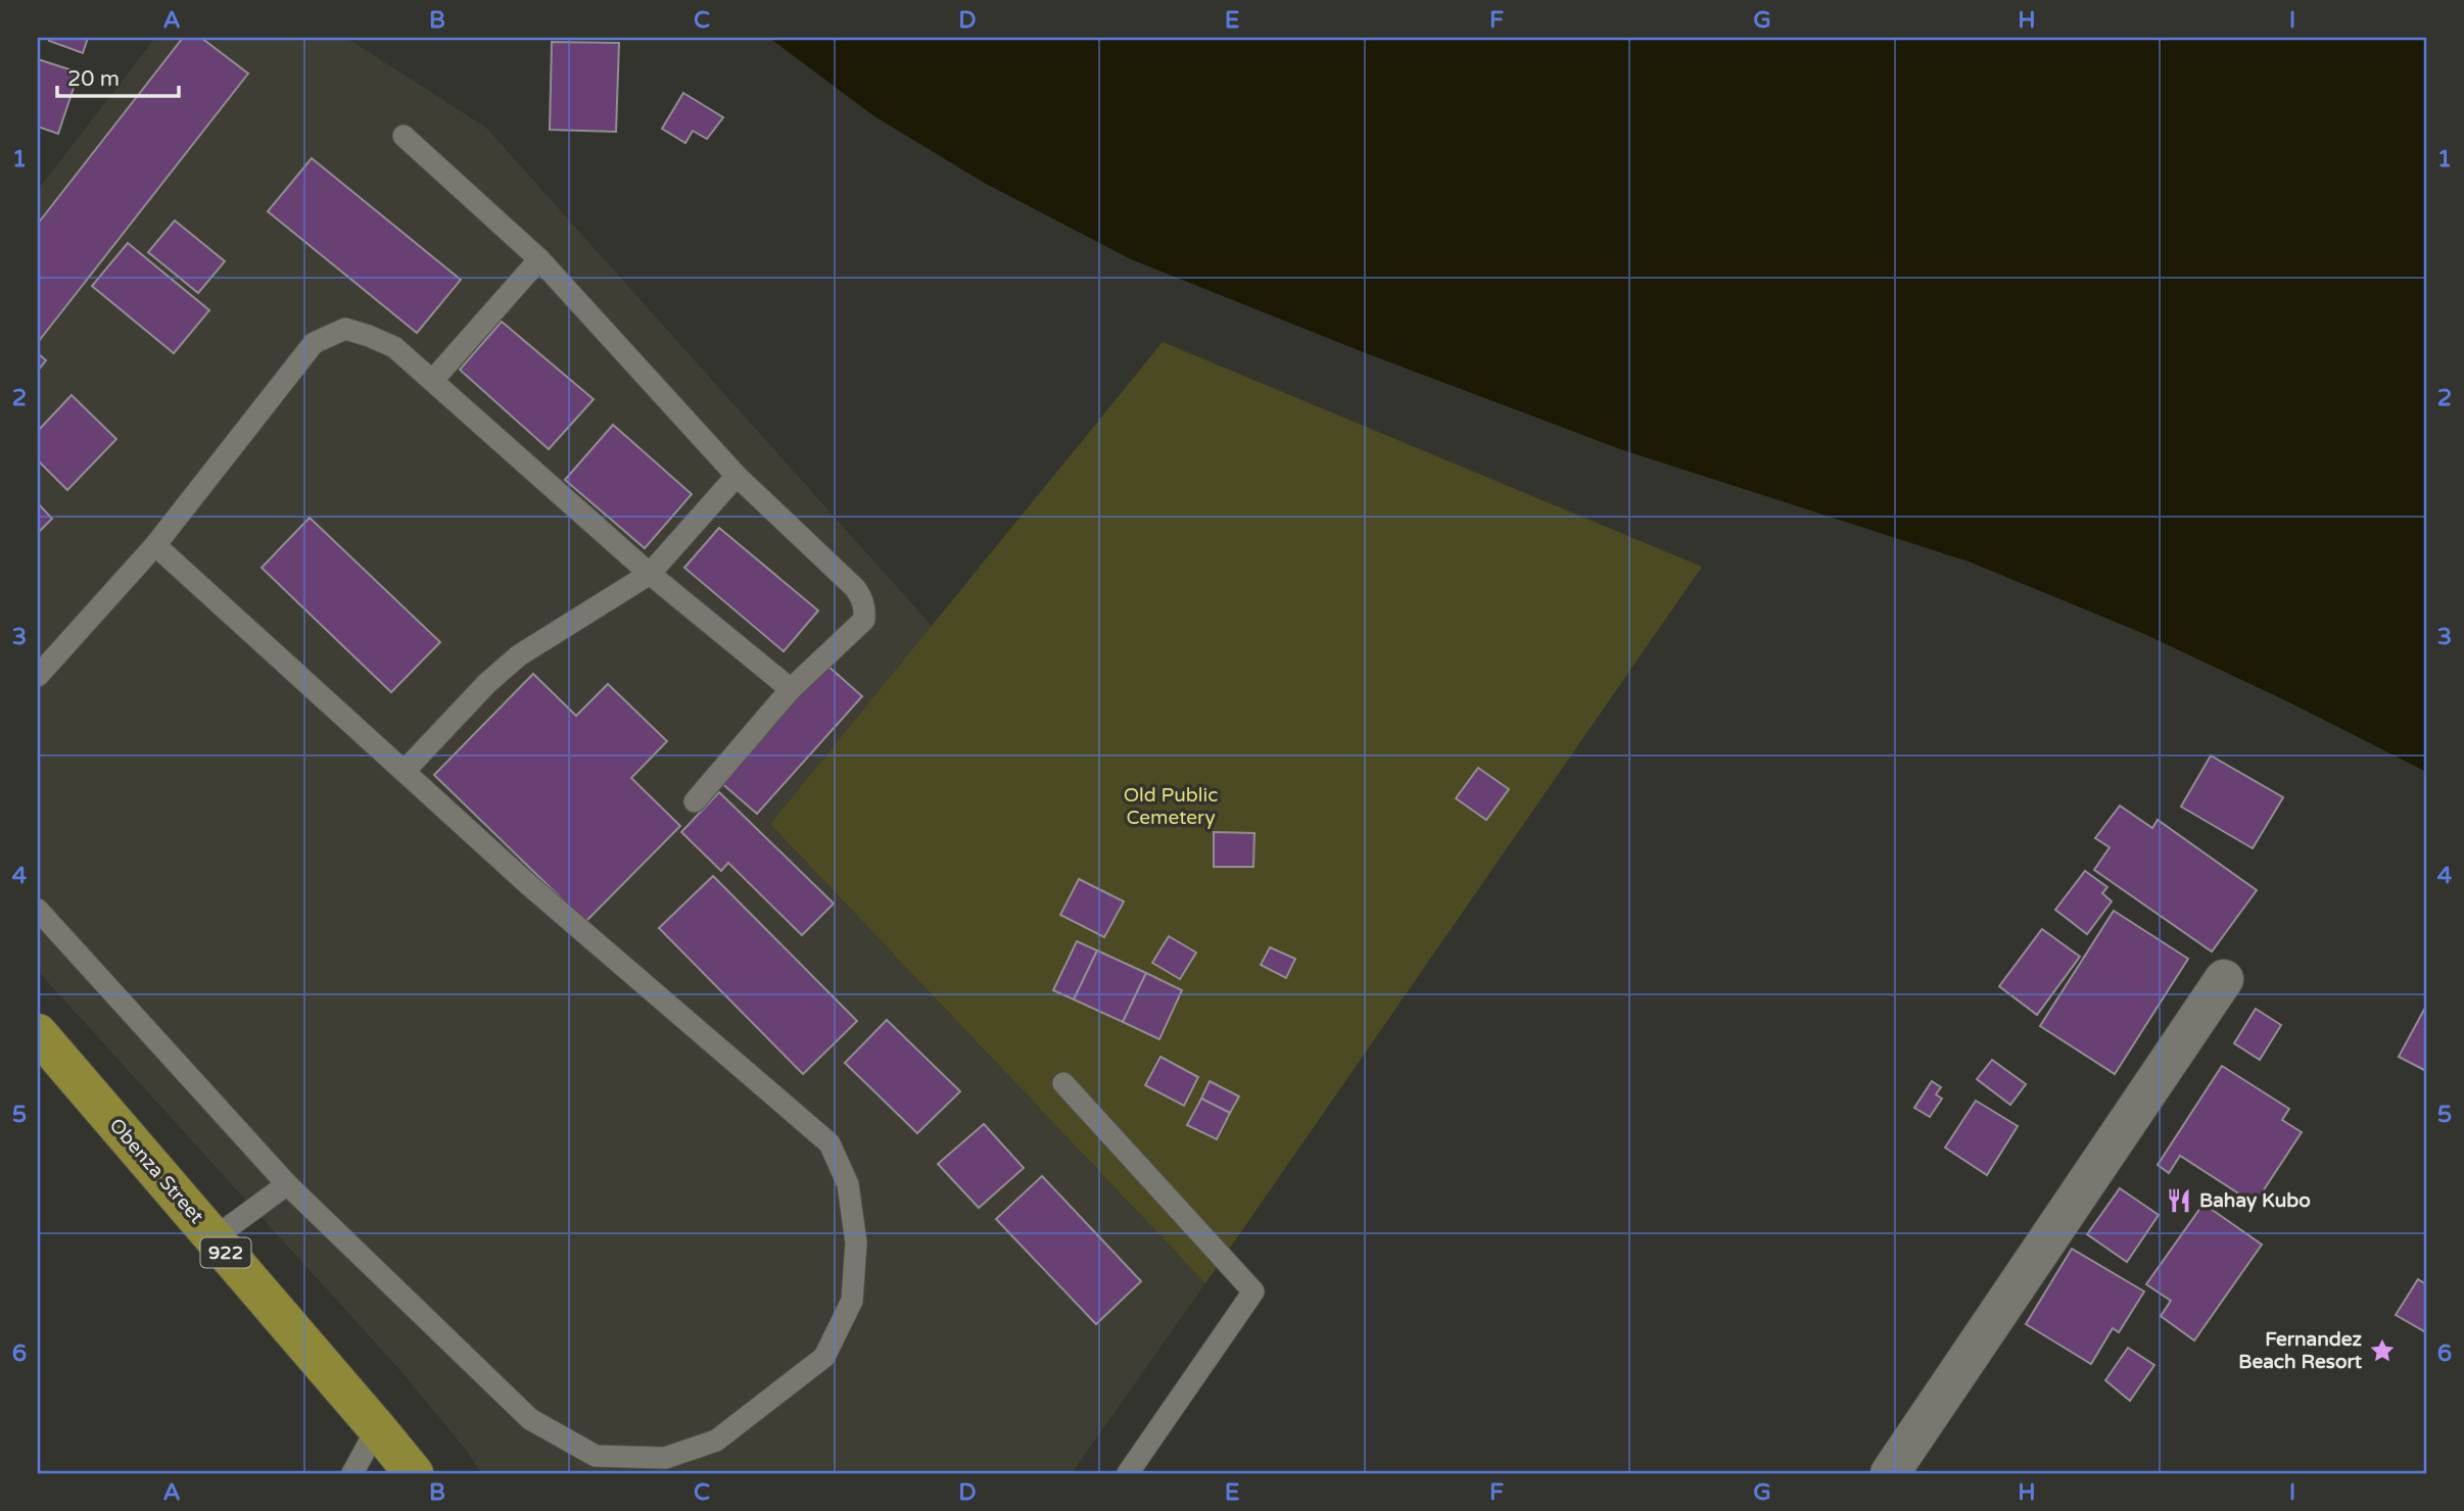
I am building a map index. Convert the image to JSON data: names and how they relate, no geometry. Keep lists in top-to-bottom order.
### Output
{
  "streets": {
    "main road": ["Obenza Street", "922"]
  },
  "parks": ["Old Public Cemetery"],
  "places": {
    "restaurant": ["Bahay Kubo"],
    "place": ["Fernandez Beach Resort"]
  },
  "scale_bar": "20 m",
  "grid": {
    "columns": [
      "A",
      "B",
      "C",
      "D",
      "E",
      "F",
      "G",
      "H",
      "I"
    ],
    "rows": [
      "1",
      "2",
      "3",
      "4",
      "5",
      "6"
    ]
  }
}
